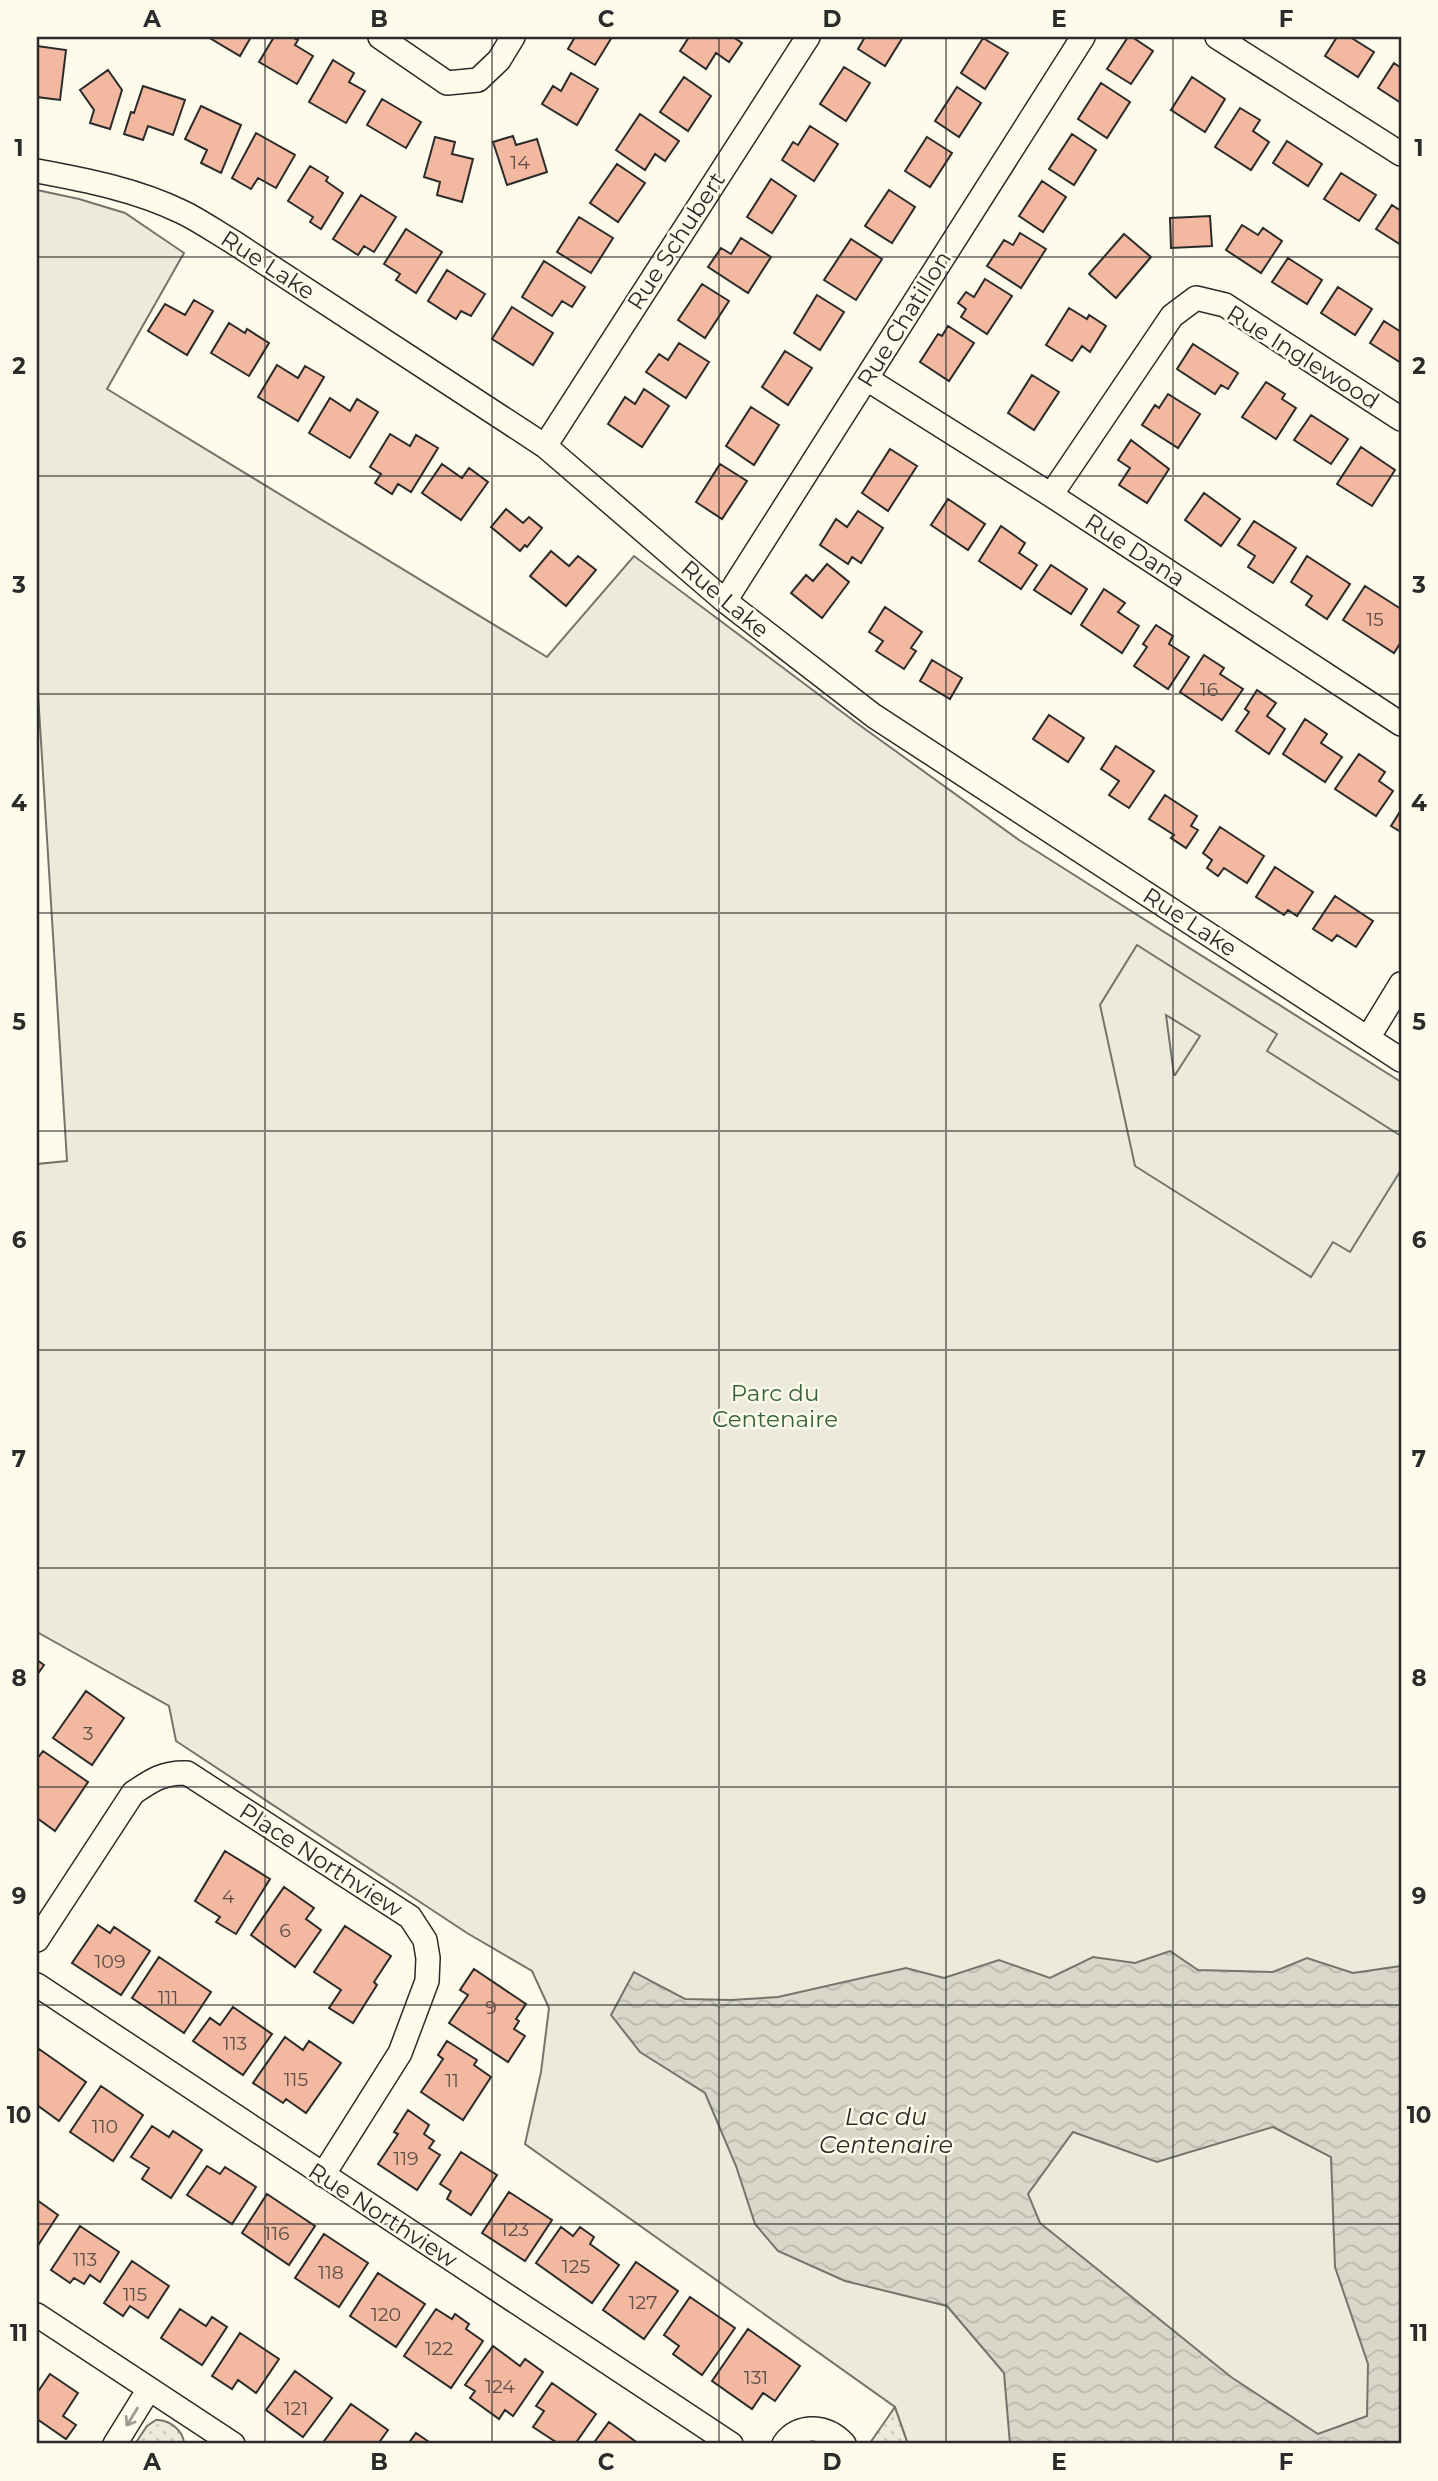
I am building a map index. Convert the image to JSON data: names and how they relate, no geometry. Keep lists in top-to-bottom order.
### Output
{
  "streets": {
    "street": [
      "Rue Schubert",
      "Rue Lake",
      "Rue Chatillon",
      "Rue Inglewood",
      "Rue Dana",
      "Place Northview",
      "Rue Northview"
    ]
  },
  "crossings": [
    ["Rue Schubert", "Rue Lake"],
    ["Rue Lake", "Rue Chatillon"],
    ["Rue Chatillon", "Rue Dana"],
    ["Rue Inglewood", "Rue Dana"],
    ["Place Northview", "Rue Northview"]
  ],
  "water": ["Lac du Centenaire"],
  "parks": ["Parc du Centenaire"],
  "house_numbers": [
    "14",
    "15",
    "16",
    "3",
    "4",
    "6",
    "109",
    "111",
    "9",
    "113",
    "115",
    "11",
    "110",
    "119",
    "123",
    "116",
    "113",
    "125",
    "118",
    "115",
    "127",
    "120",
    "122",
    "131",
    "124",
    "121"
  ],
  "grid": {
    "columns": [
      "A",
      "B",
      "C",
      "D",
      "E",
      "F"
    ],
    "rows": [
      "1",
      "2",
      "3",
      "4",
      "5",
      "6",
      "7",
      "8",
      "9",
      "10",
      "11"
    ]
  }
}
